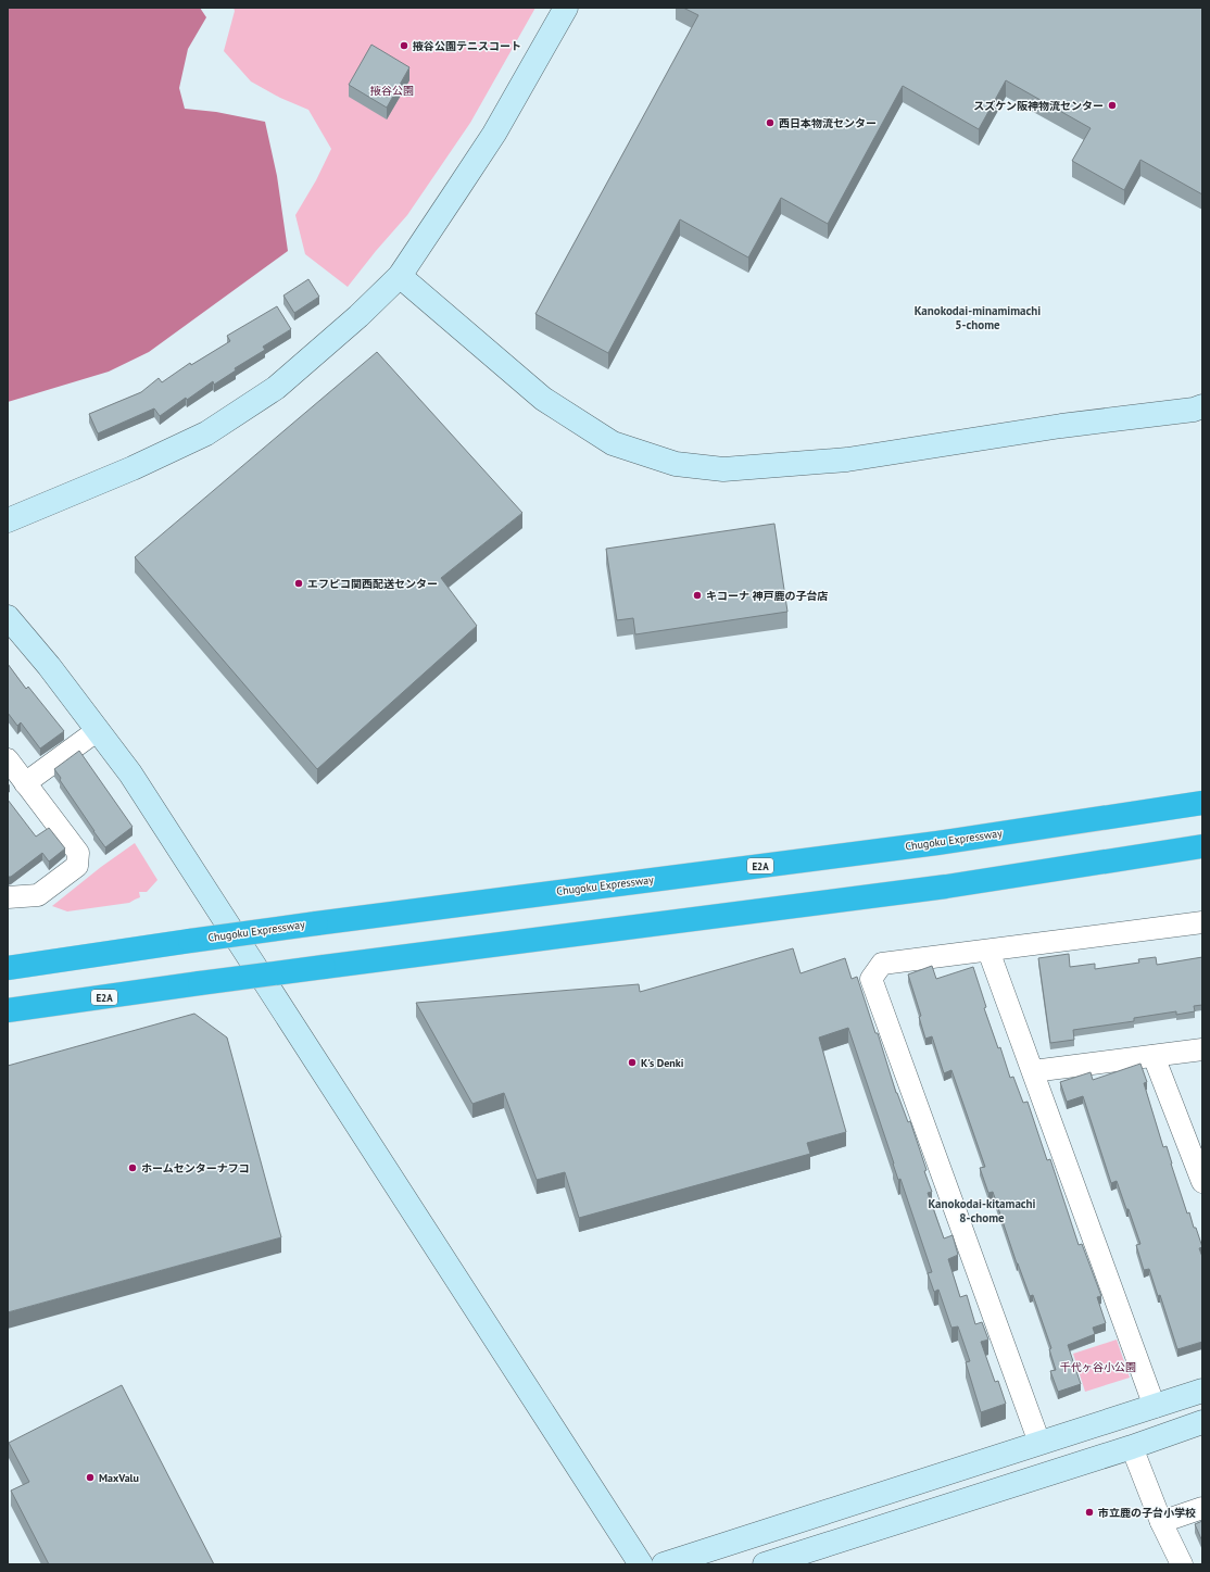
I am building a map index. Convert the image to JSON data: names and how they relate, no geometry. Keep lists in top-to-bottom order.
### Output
{
  "streets": {
    "highway": ["Chugoku Expressway", "E2A"]
  },
  "districts": ["Kanokodai-minamimachi 5-chome", "Kanokodai-kitamachi 8-chome"],
  "parks": ["掖谷公園", "千代ヶ谷小公園"],
  "places": [
    "掖谷公園テニスコート",
    "スズケン阪神物流センター",
    "西日本物流センター",
    "エフピコ関西配送センター",
    "キコーナ 神戸鹿の子台店",
    "K's Denki",
    "ホームセンターナフコ",
    "MaxValu",
    "市立鹿の子台小学校"
  ]
}
